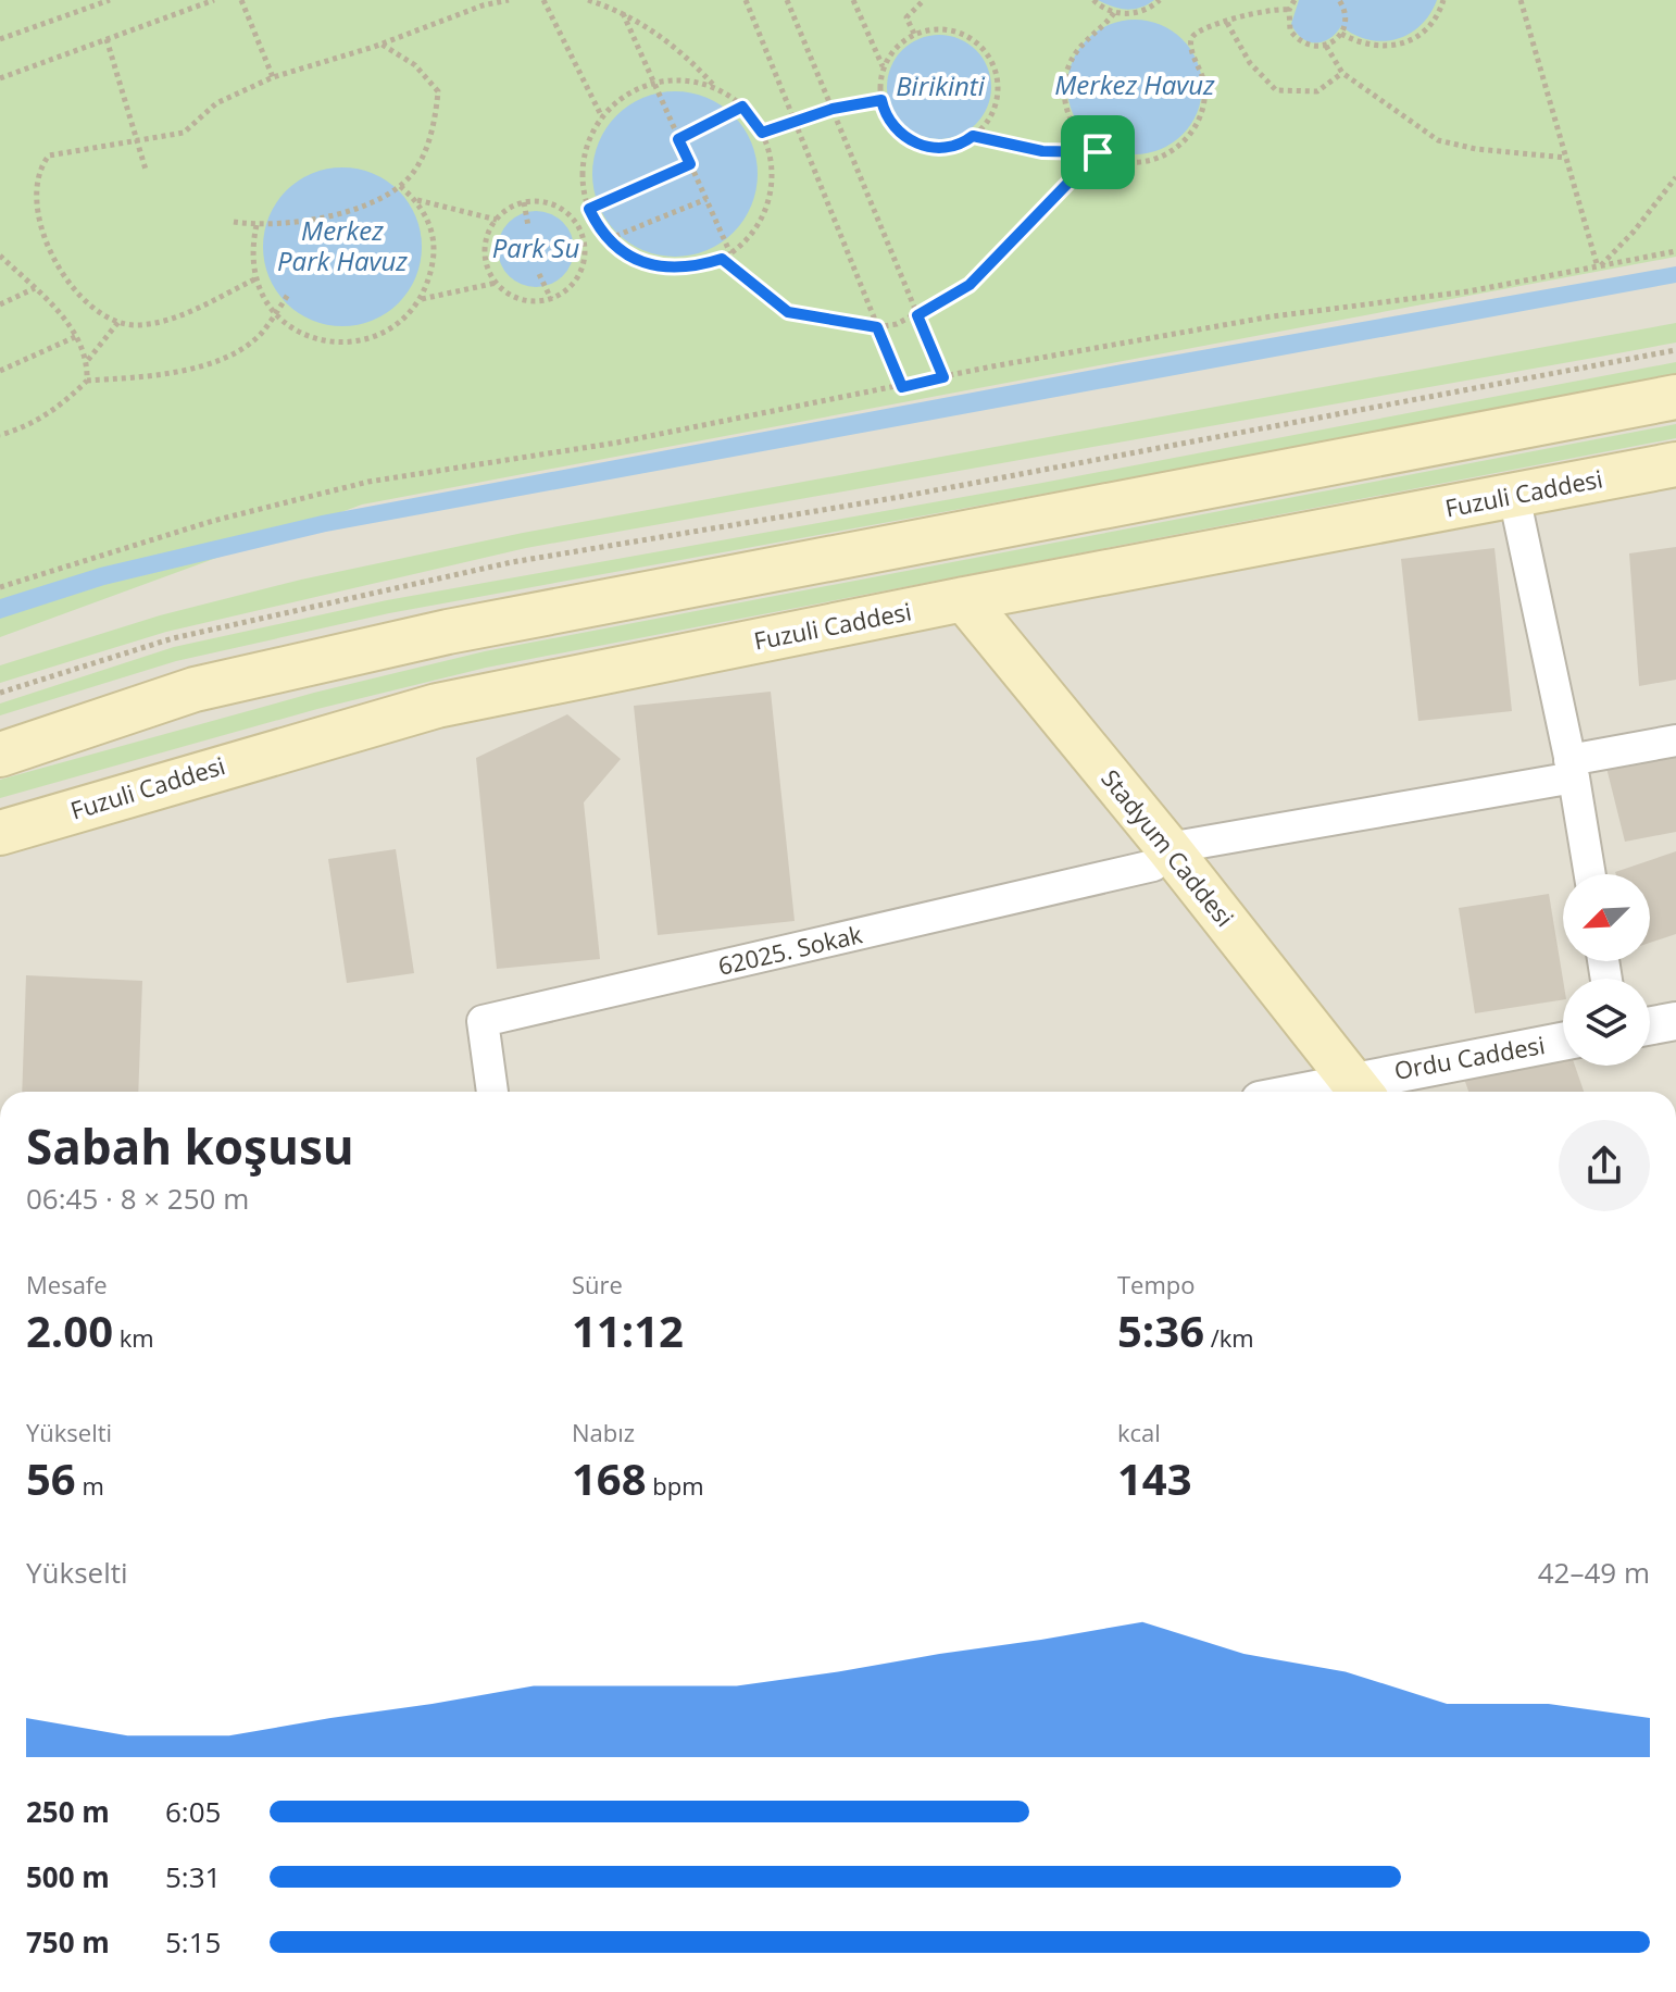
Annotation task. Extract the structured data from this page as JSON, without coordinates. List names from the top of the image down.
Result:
{
  "streets": {
    "main road": ["Fuzuli Caddesi", "Stadyum Caddesi"],
    "street": ["62025. Sokak", "Ordu Caddesi"]
  },
  "crossings": [
    ["Fuzuli Caddesi", "Stadyum Caddesi"],
    ["Stadyum Caddesi", "62025. Sokak"],
    ["Stadyum Caddesi", "Ordu Caddesi"]
  ],
  "water": [
    "Merkez Havuz",
    "Birikinti",
    "Merkez Park Havuz",
    "Park Su"
  ],
  "north": "bottom left",
  "page": {
    "heading": ["Sabah koşusu", "06:45 · 8 × 250 m"],
    "stats": [
      ["Mesafe", "2.00 km"],
      ["Süre", "11:12"],
      ["Tempo", "5:36 /km"],
      ["Yükselti", "56 m"],
      ["Nabız", "168 bpm"],
      ["kcal", "143"]
    ],
    "chart": ["Yükselti", "42–49 m"],
    "list": [
      {
        "name": "250 m",
        "note": "6:05"
      },
      {
        "name": "500 m",
        "note": "5:31"
      },
      {
        "name": "750 m",
        "note": "5:15"
      }
    ]
  }
}
